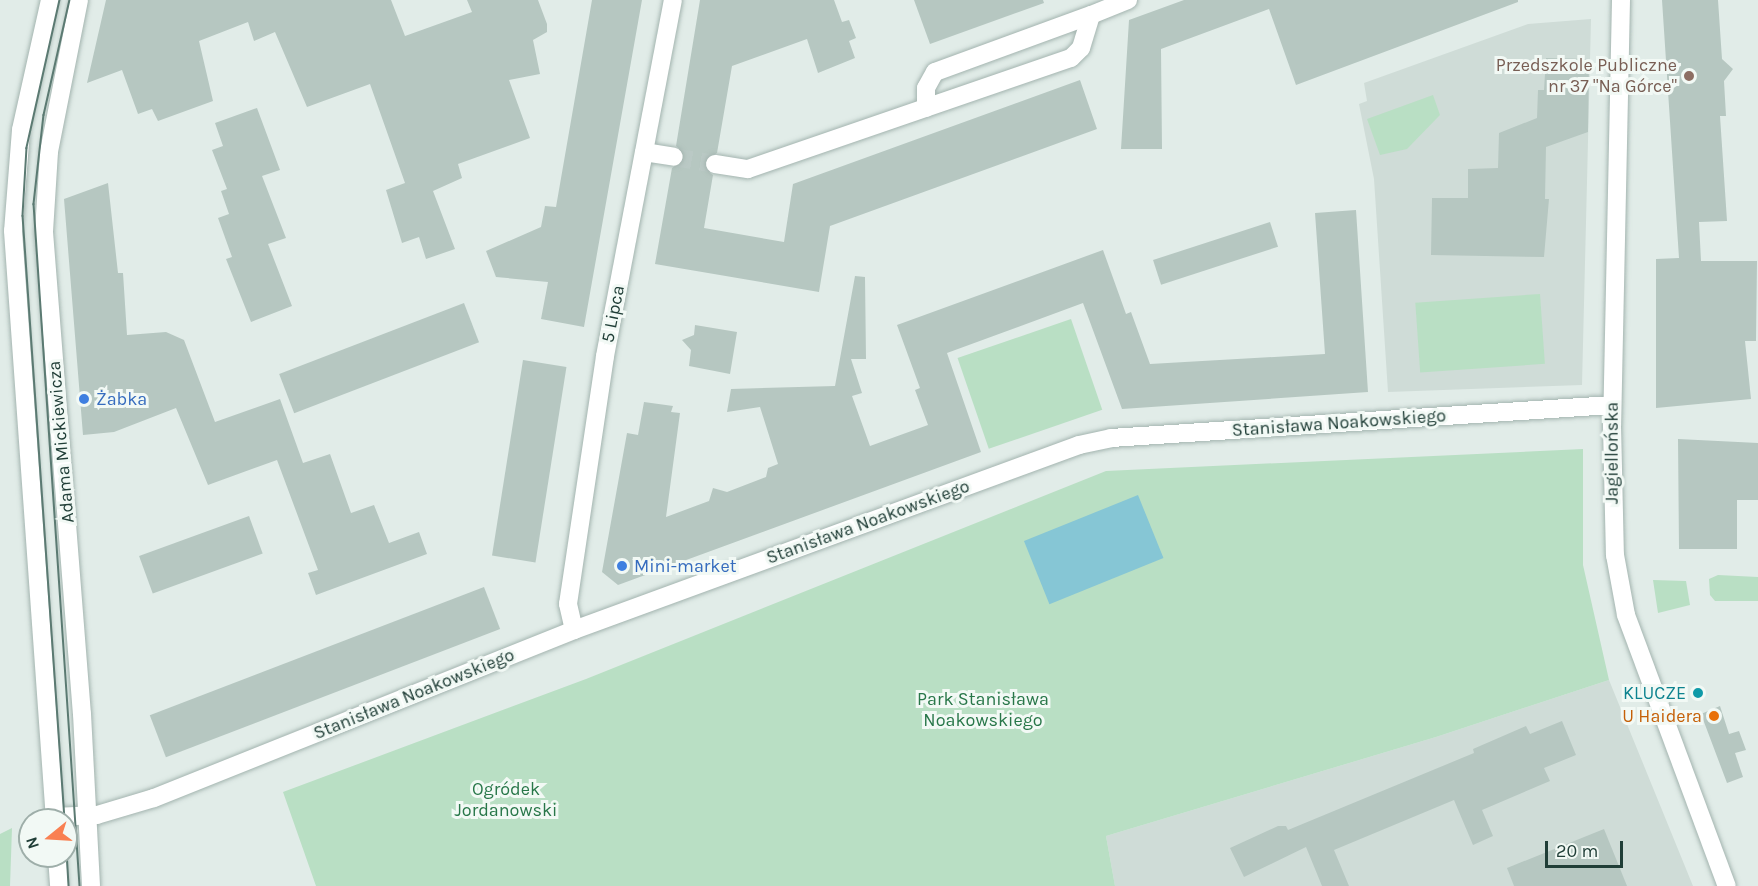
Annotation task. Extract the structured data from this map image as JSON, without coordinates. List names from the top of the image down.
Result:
{
  "streets": {
    "street": [
      "5 Lipca",
      "Stanisława Noakowskiego",
      "Adama Mickiewicza",
      "Jagiellońska"
    ]
  },
  "crossings": [
    ["5 Lipca", "Stanisława Noakowskiego"],
    ["Stanisława Noakowskiego", "Adama Mickiewicza"],
    ["Stanisława Noakowskiego", "Jagiellońska"]
  ],
  "parks": ["Park Stanisława Noakowskiego", "Ogródek Jordanowski"],
  "places": [
    "Przedszkole Publiczne nr 37 \"Na Górce\"",
    "Żabka",
    "Mini-market",
    "KLUCZE",
    "U Haidera"
  ],
  "scale_bar": "20 m",
  "north": "left"
}
